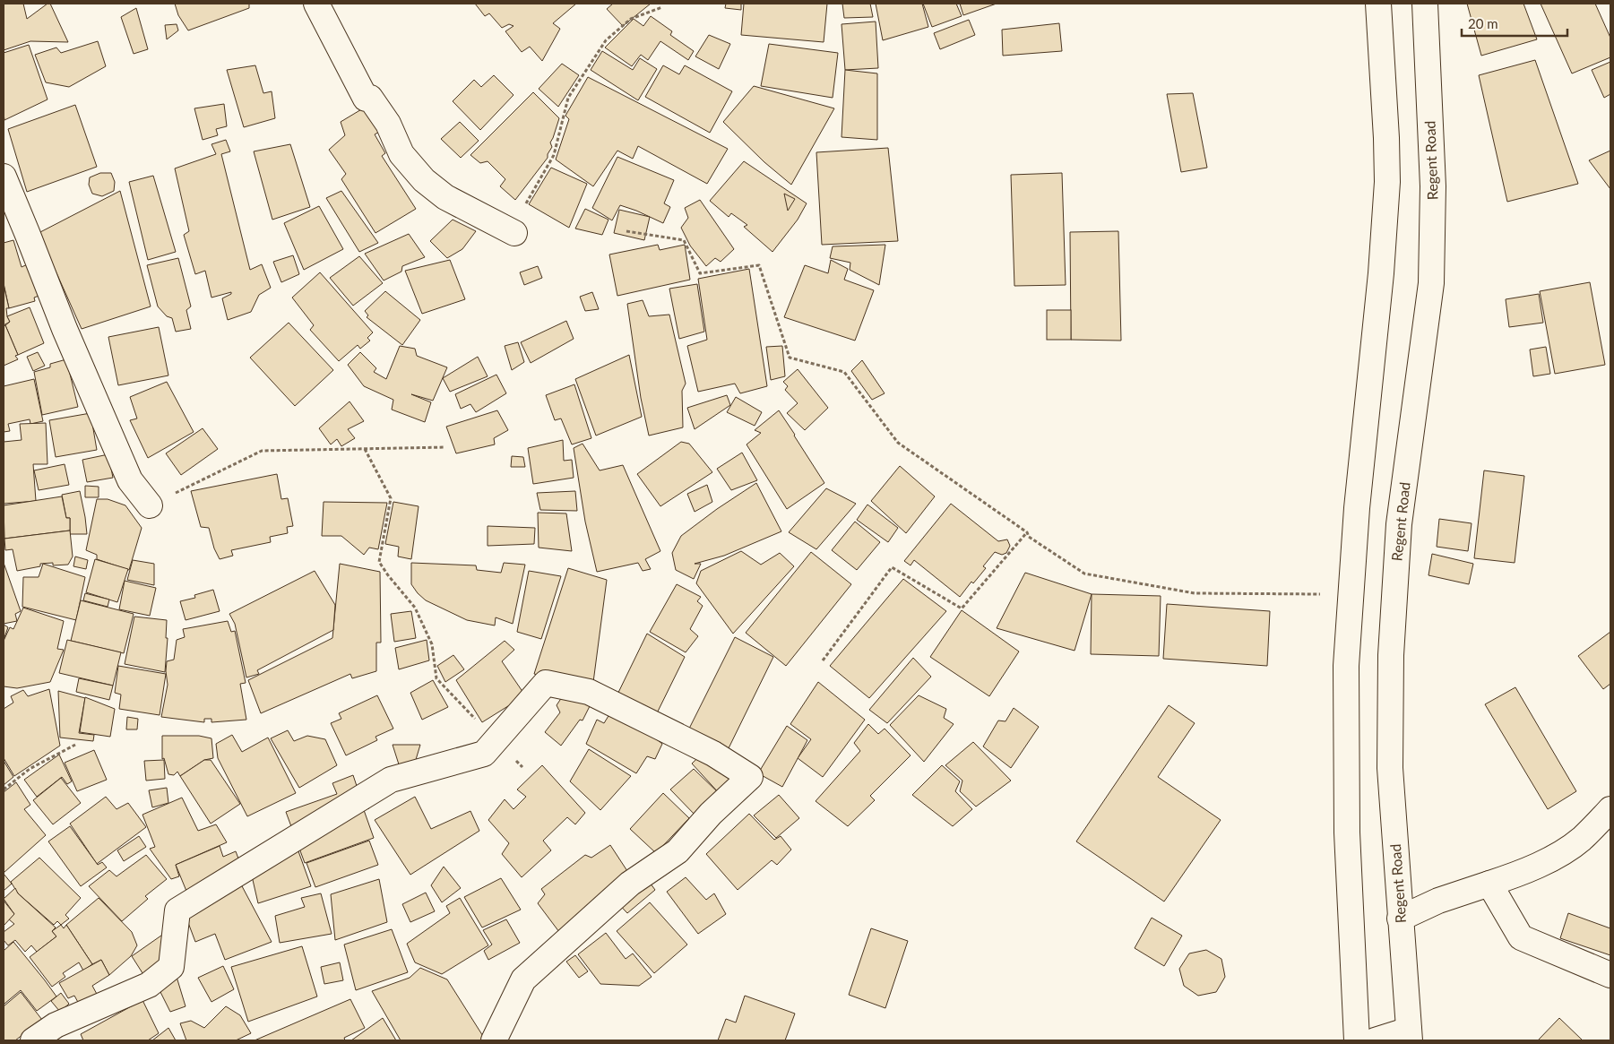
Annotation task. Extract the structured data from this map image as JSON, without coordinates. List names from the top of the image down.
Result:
{
  "streets": {
    "street": ["Regent Road"]
  },
  "scale_bar": "20 m"
}
